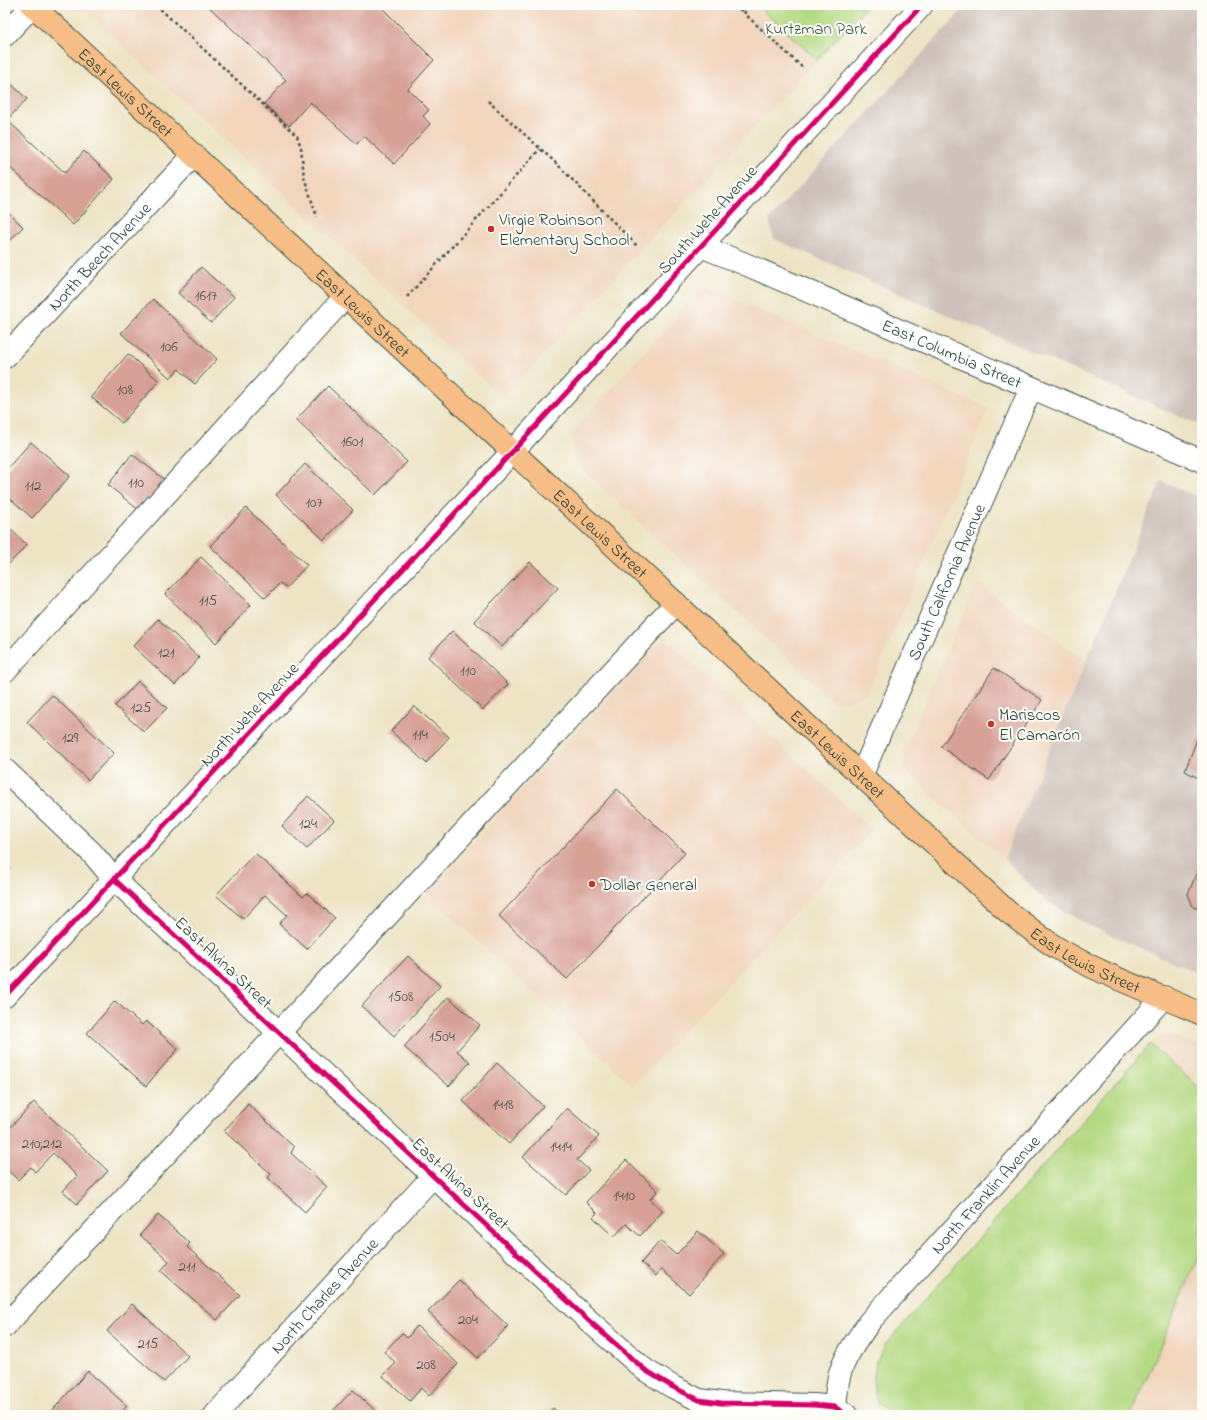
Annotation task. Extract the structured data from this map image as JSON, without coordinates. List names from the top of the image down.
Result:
{
  "streets": {
    "main road": ["East Lewis Street"],
    "street": [
      "South Wehe Avenue",
      "North Beech Avenue",
      "East Columbia Street",
      "South California Avenue",
      "North Wehe Avenue",
      "East Alvina Street",
      "North Franklin Avenue",
      "North Charles Avenue"
    ]
  },
  "crossings": [
    ["East Lewis Street", "South Wehe Avenue"],
    ["East Lewis Street", "North Beech Avenue"],
    ["East Lewis Street", "South California Avenue"],
    ["East Lewis Street", "North Wehe Avenue"],
    ["East Lewis Street", "North Franklin Avenue"],
    ["South Wehe Avenue", "East Columbia Street"],
    ["South Wehe Avenue", "North Wehe Avenue"],
    ["East Columbia Street", "South California Avenue"],
    ["North Wehe Avenue", "East Alvina Street"],
    ["East Alvina Street", "North Franklin Avenue"],
    ["East Alvina Street", "North Charles Avenue"]
  ],
  "parks": ["Kurtzman Park"],
  "places": ["Virgie Robinson Elementary School", "Mariscos El Camarón", "Dollar General"],
  "house_numbers": [
    "1617",
    "106",
    "108",
    "1601",
    "110",
    "112",
    "107",
    "115",
    "121",
    "110",
    "125",
    "114",
    "129",
    "124",
    "1508",
    "1504",
    "1418",
    "210;212",
    "1414",
    "1410",
    "211",
    "204",
    "215",
    "208"
  ]
}
